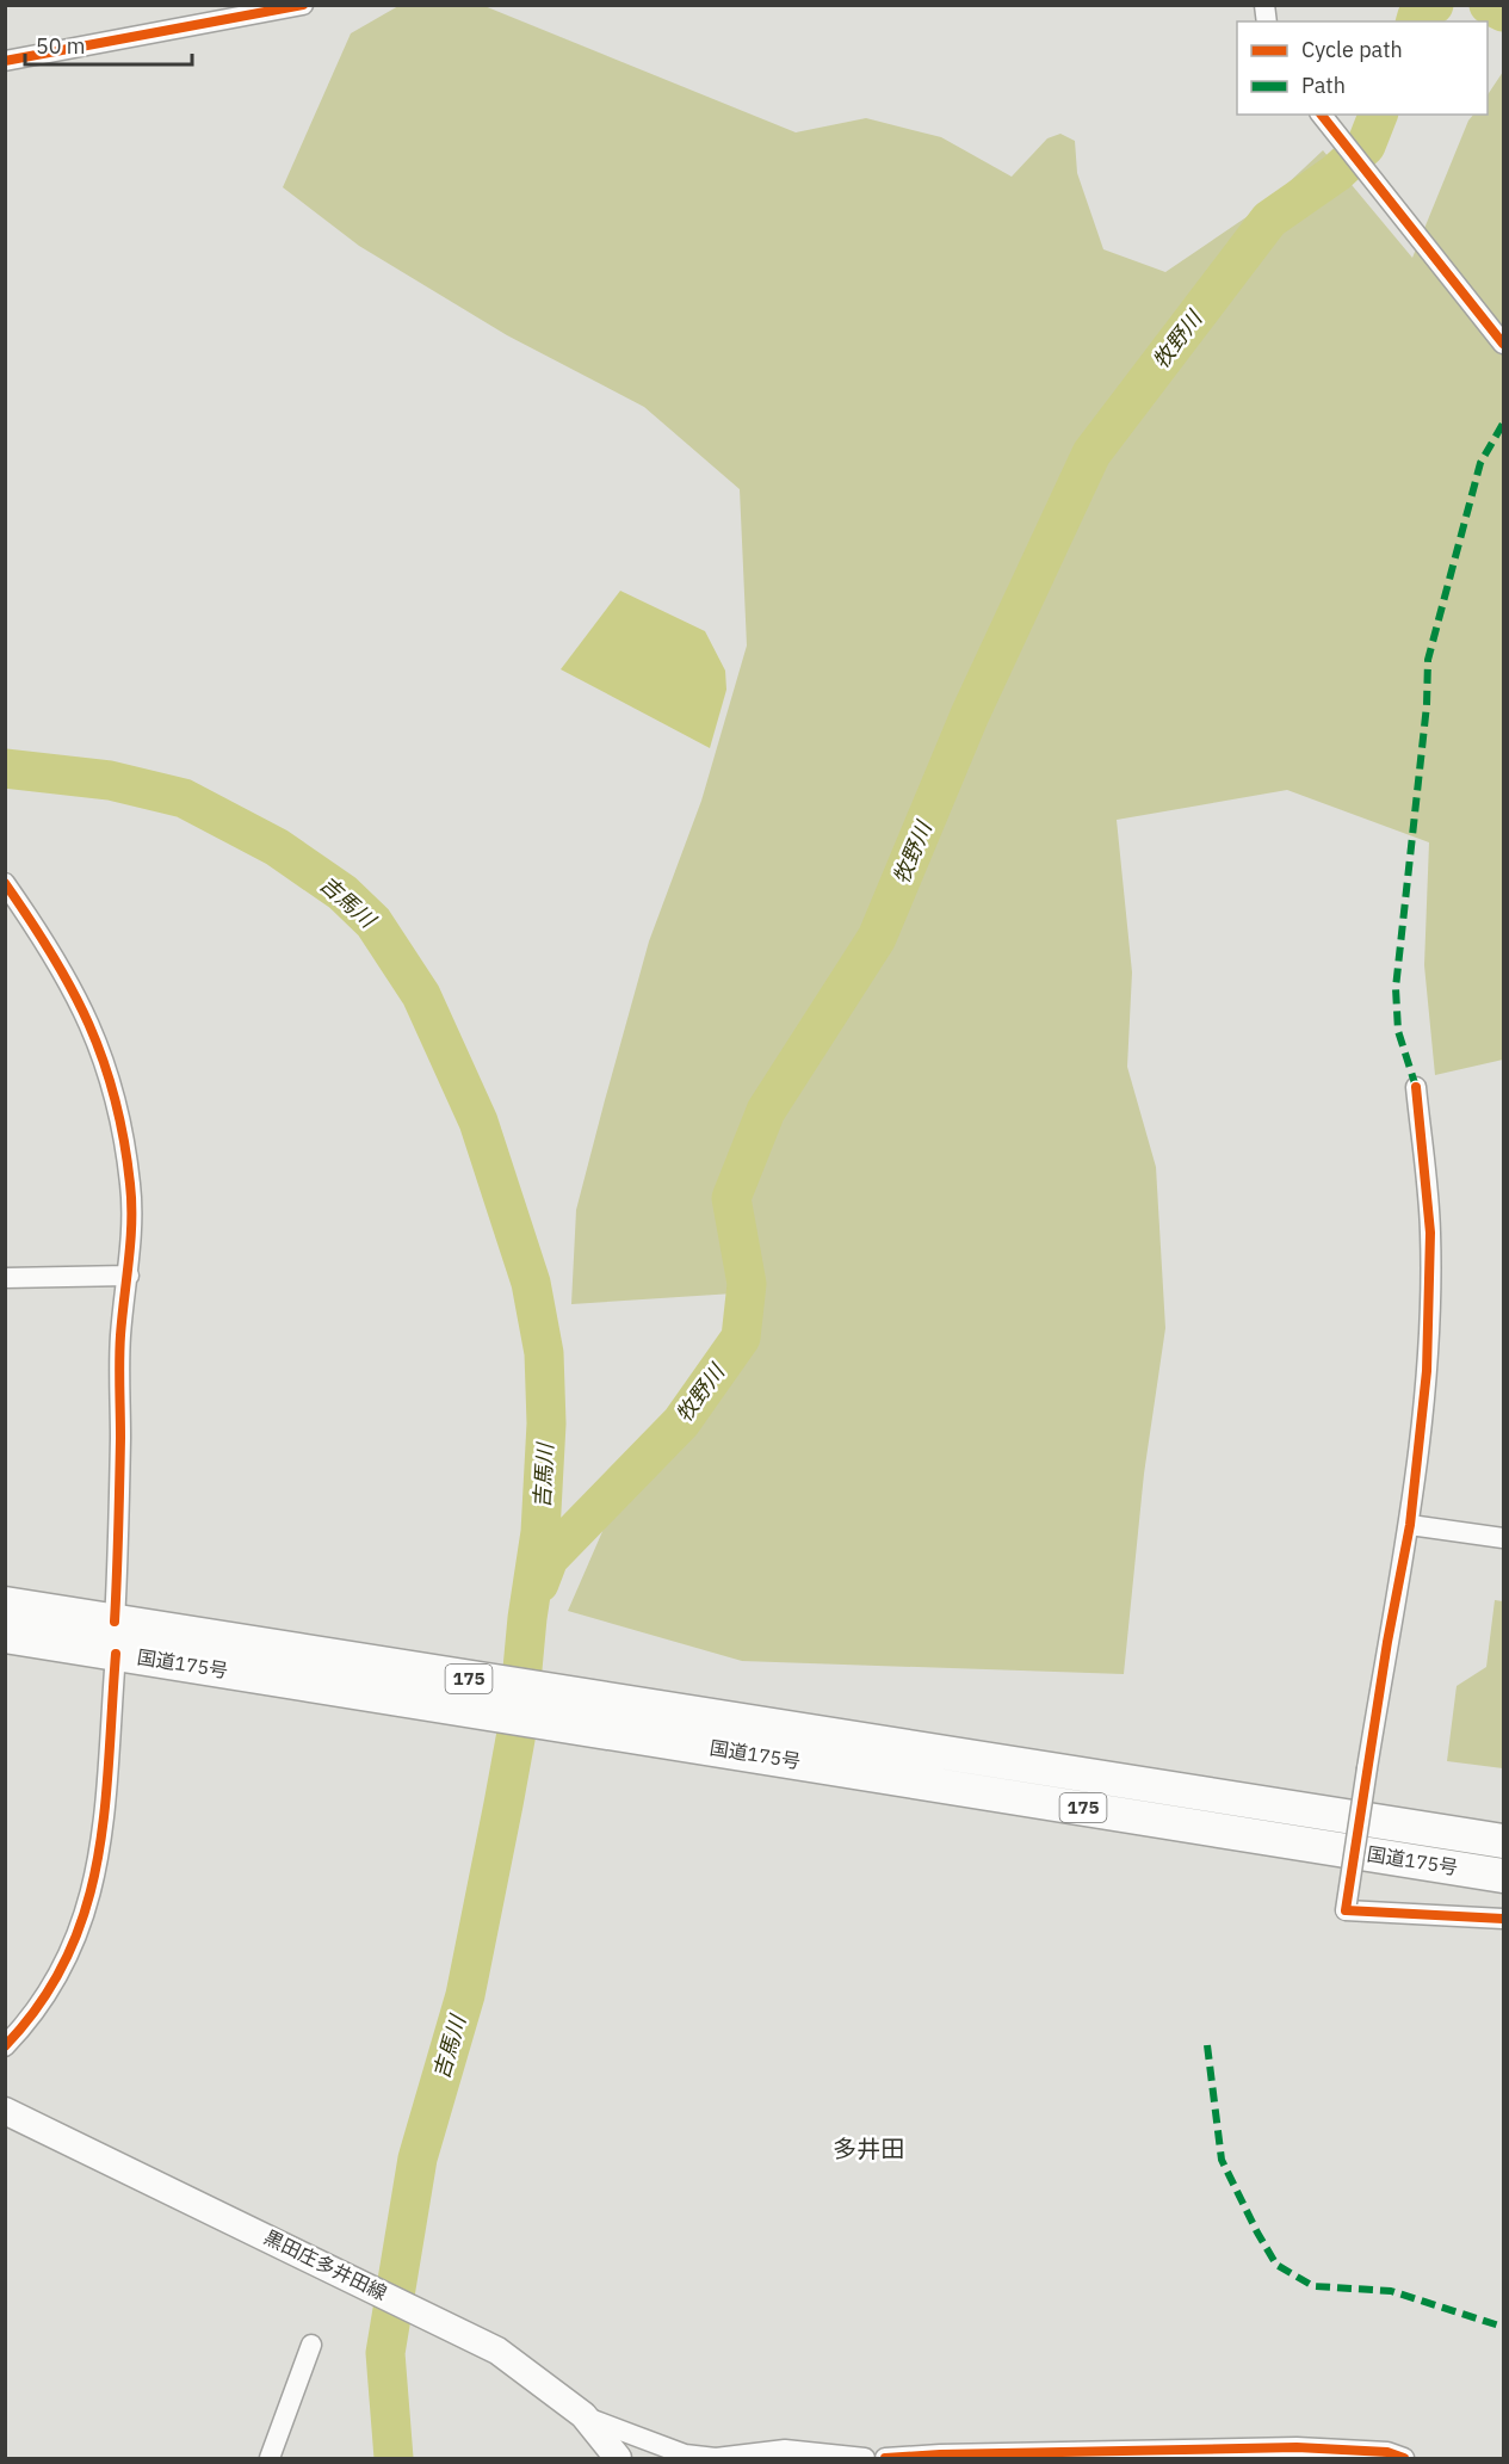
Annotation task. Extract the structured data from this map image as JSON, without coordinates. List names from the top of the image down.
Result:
{
  "streets": {
    "highway": ["国道175号", "175"],
    "main road": ["黒田庄多井田線"]
  },
  "districts": ["多井田"],
  "water": ["牧野川", "吉馬川"],
  "legend": ["Cycle path", "Path"],
  "scale_bar": "50 m"
}
